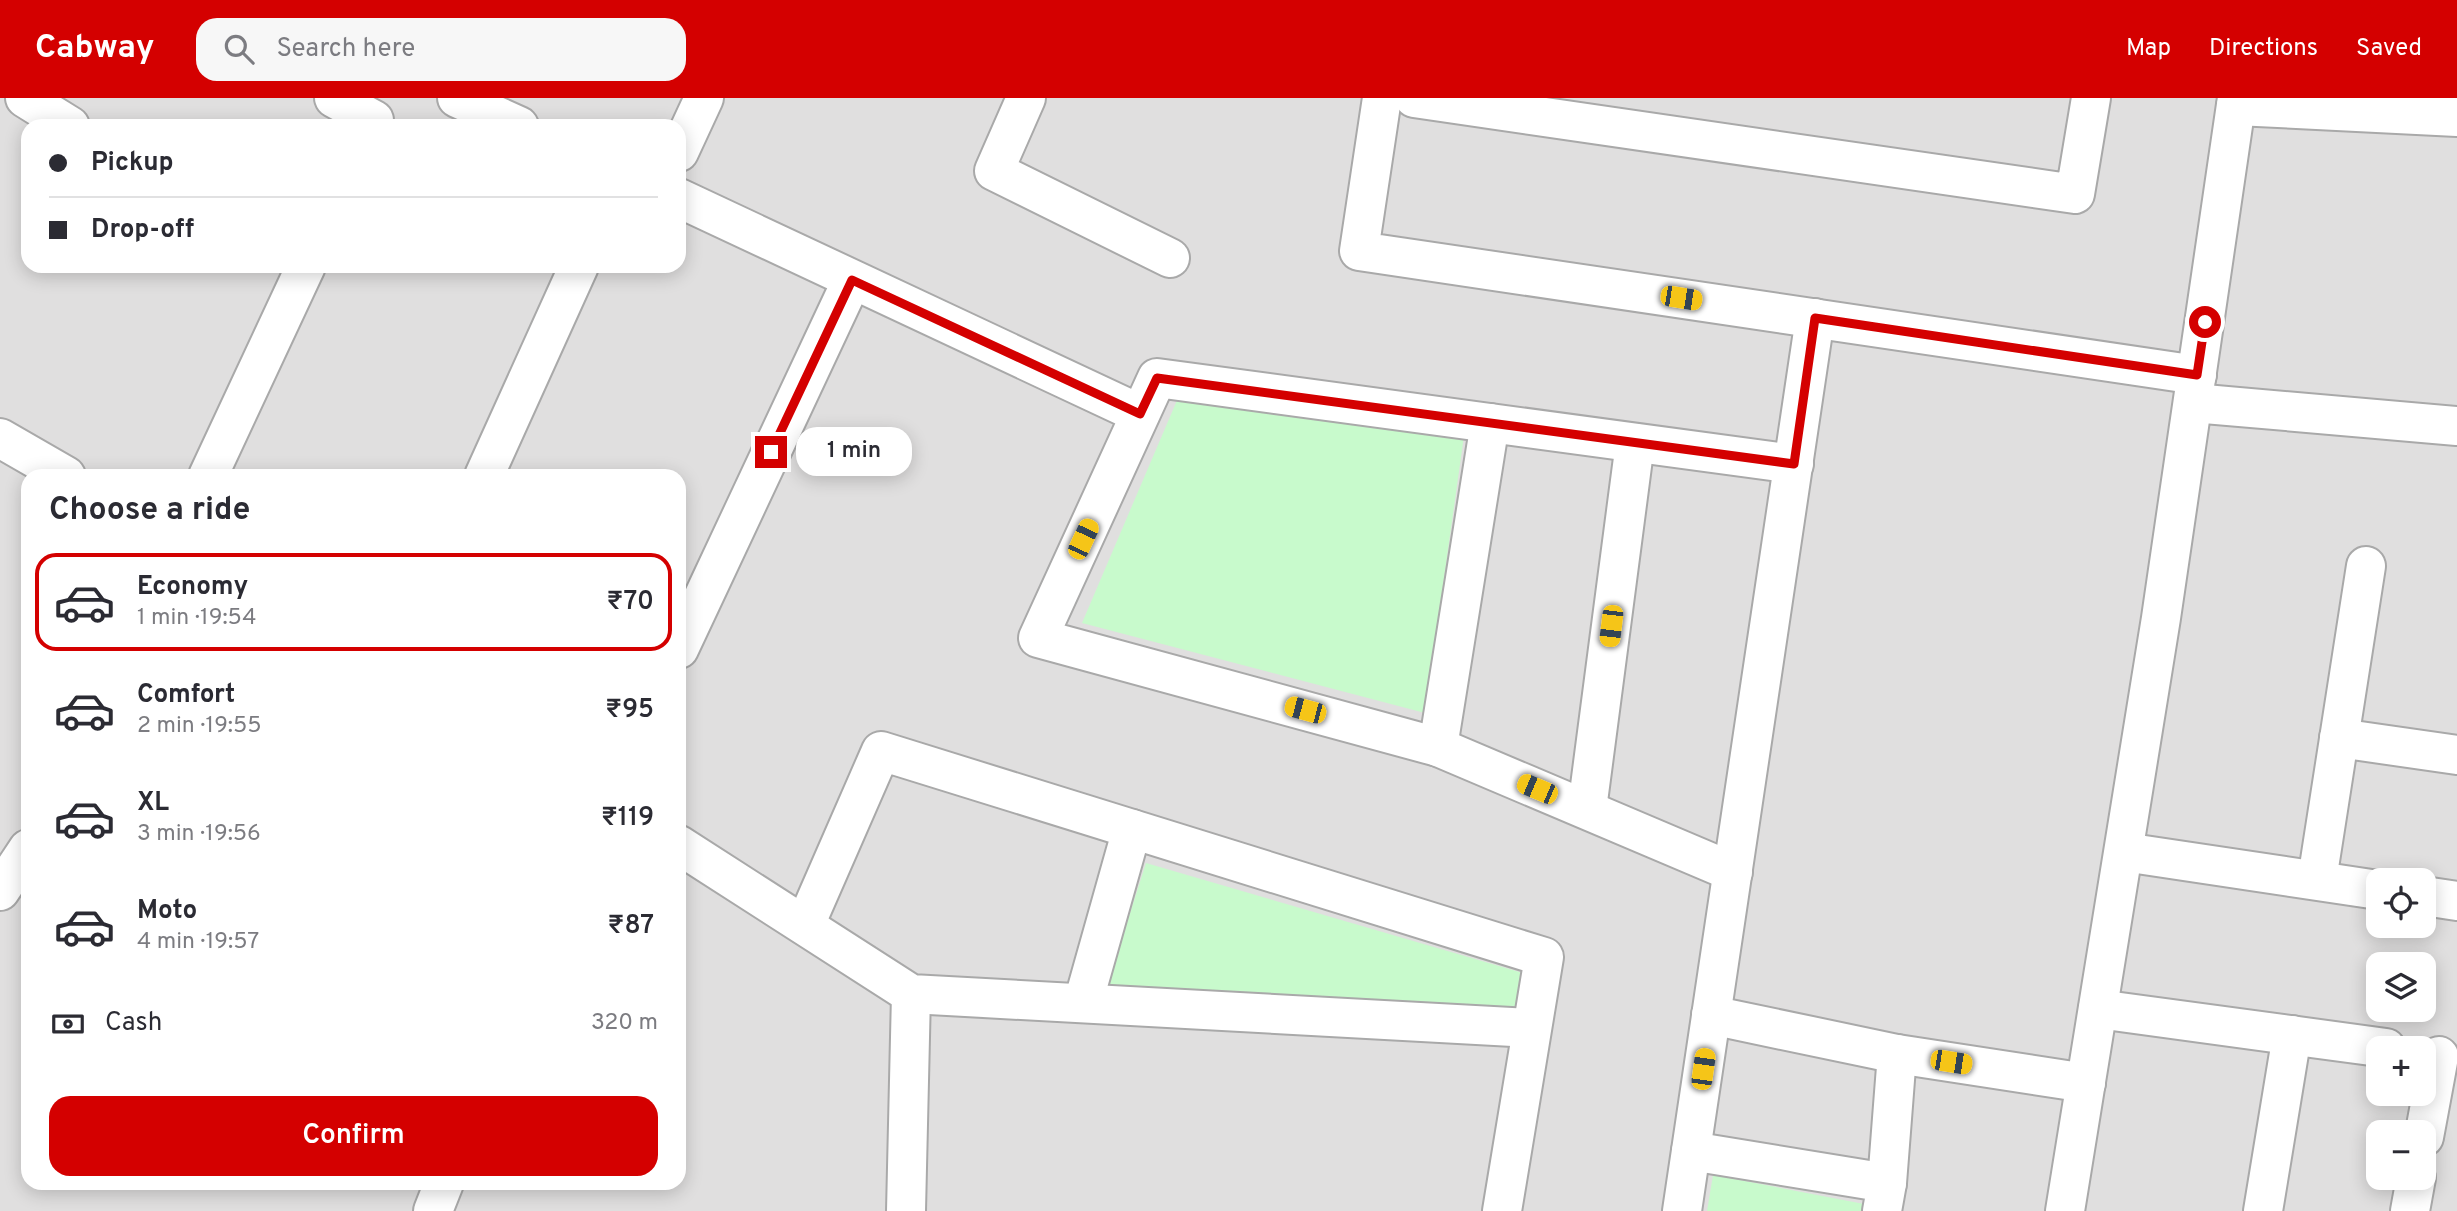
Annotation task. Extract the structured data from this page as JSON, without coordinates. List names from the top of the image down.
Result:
{
  "page": {
    "header": "Cabway",
    "search": "Search here",
    "nav": ["Map", "Directions", "Saved"],
    "banner": ["Pickup", "Drop-off"],
    "bubble": "1 min",
    "heading": "Choose a ride",
    "list": [
      {
        "name": "Economy",
        "note": "1 min · 19:54",
        "value": "₹70"
      },
      {
        "name": "Comfort",
        "note": "2 min · 19:55",
        "value": "₹95"
      },
      {
        "name": "XL",
        "note": "3 min · 19:56",
        "value": "₹119"
      },
      {
        "name": "Moto",
        "note": "4 min · 19:57",
        "value": "₹87"
      }
    ],
    "map_buttons": ["+", "−"],
    "pay": ["Cash", "320 m"],
    "buttons": "Confirm"
  }
}
